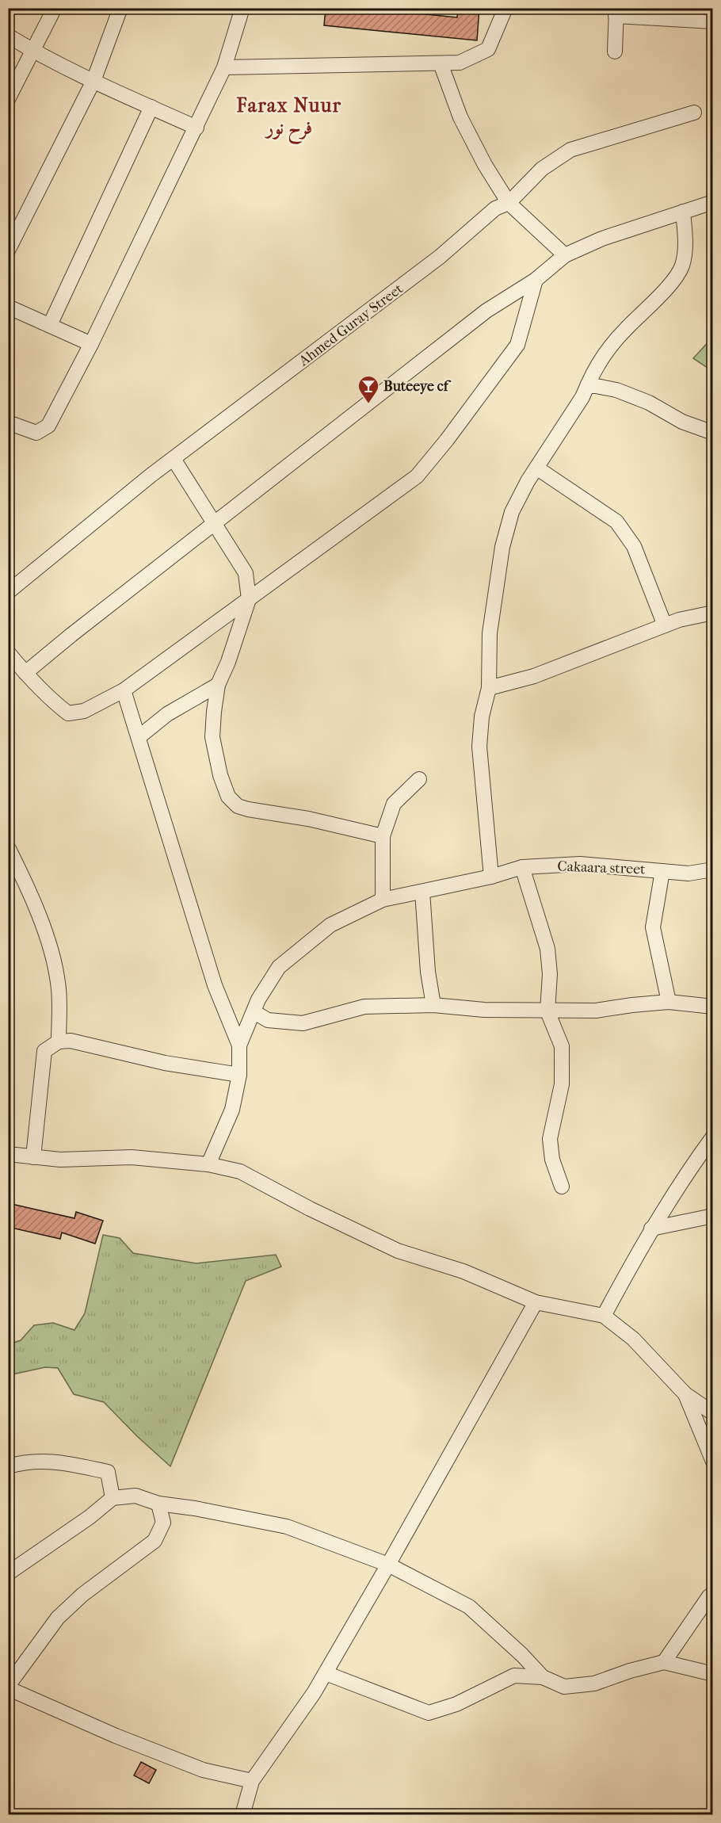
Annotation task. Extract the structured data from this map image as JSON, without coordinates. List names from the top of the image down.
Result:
{
  "streets": {
    "street": ["Ahmed Guray Street", "Cakaara street"]
  },
  "districts": ["Farax Nuur فرح نور"],
  "places": {
    "bar": ["Buteeye cf"]
  }
}
